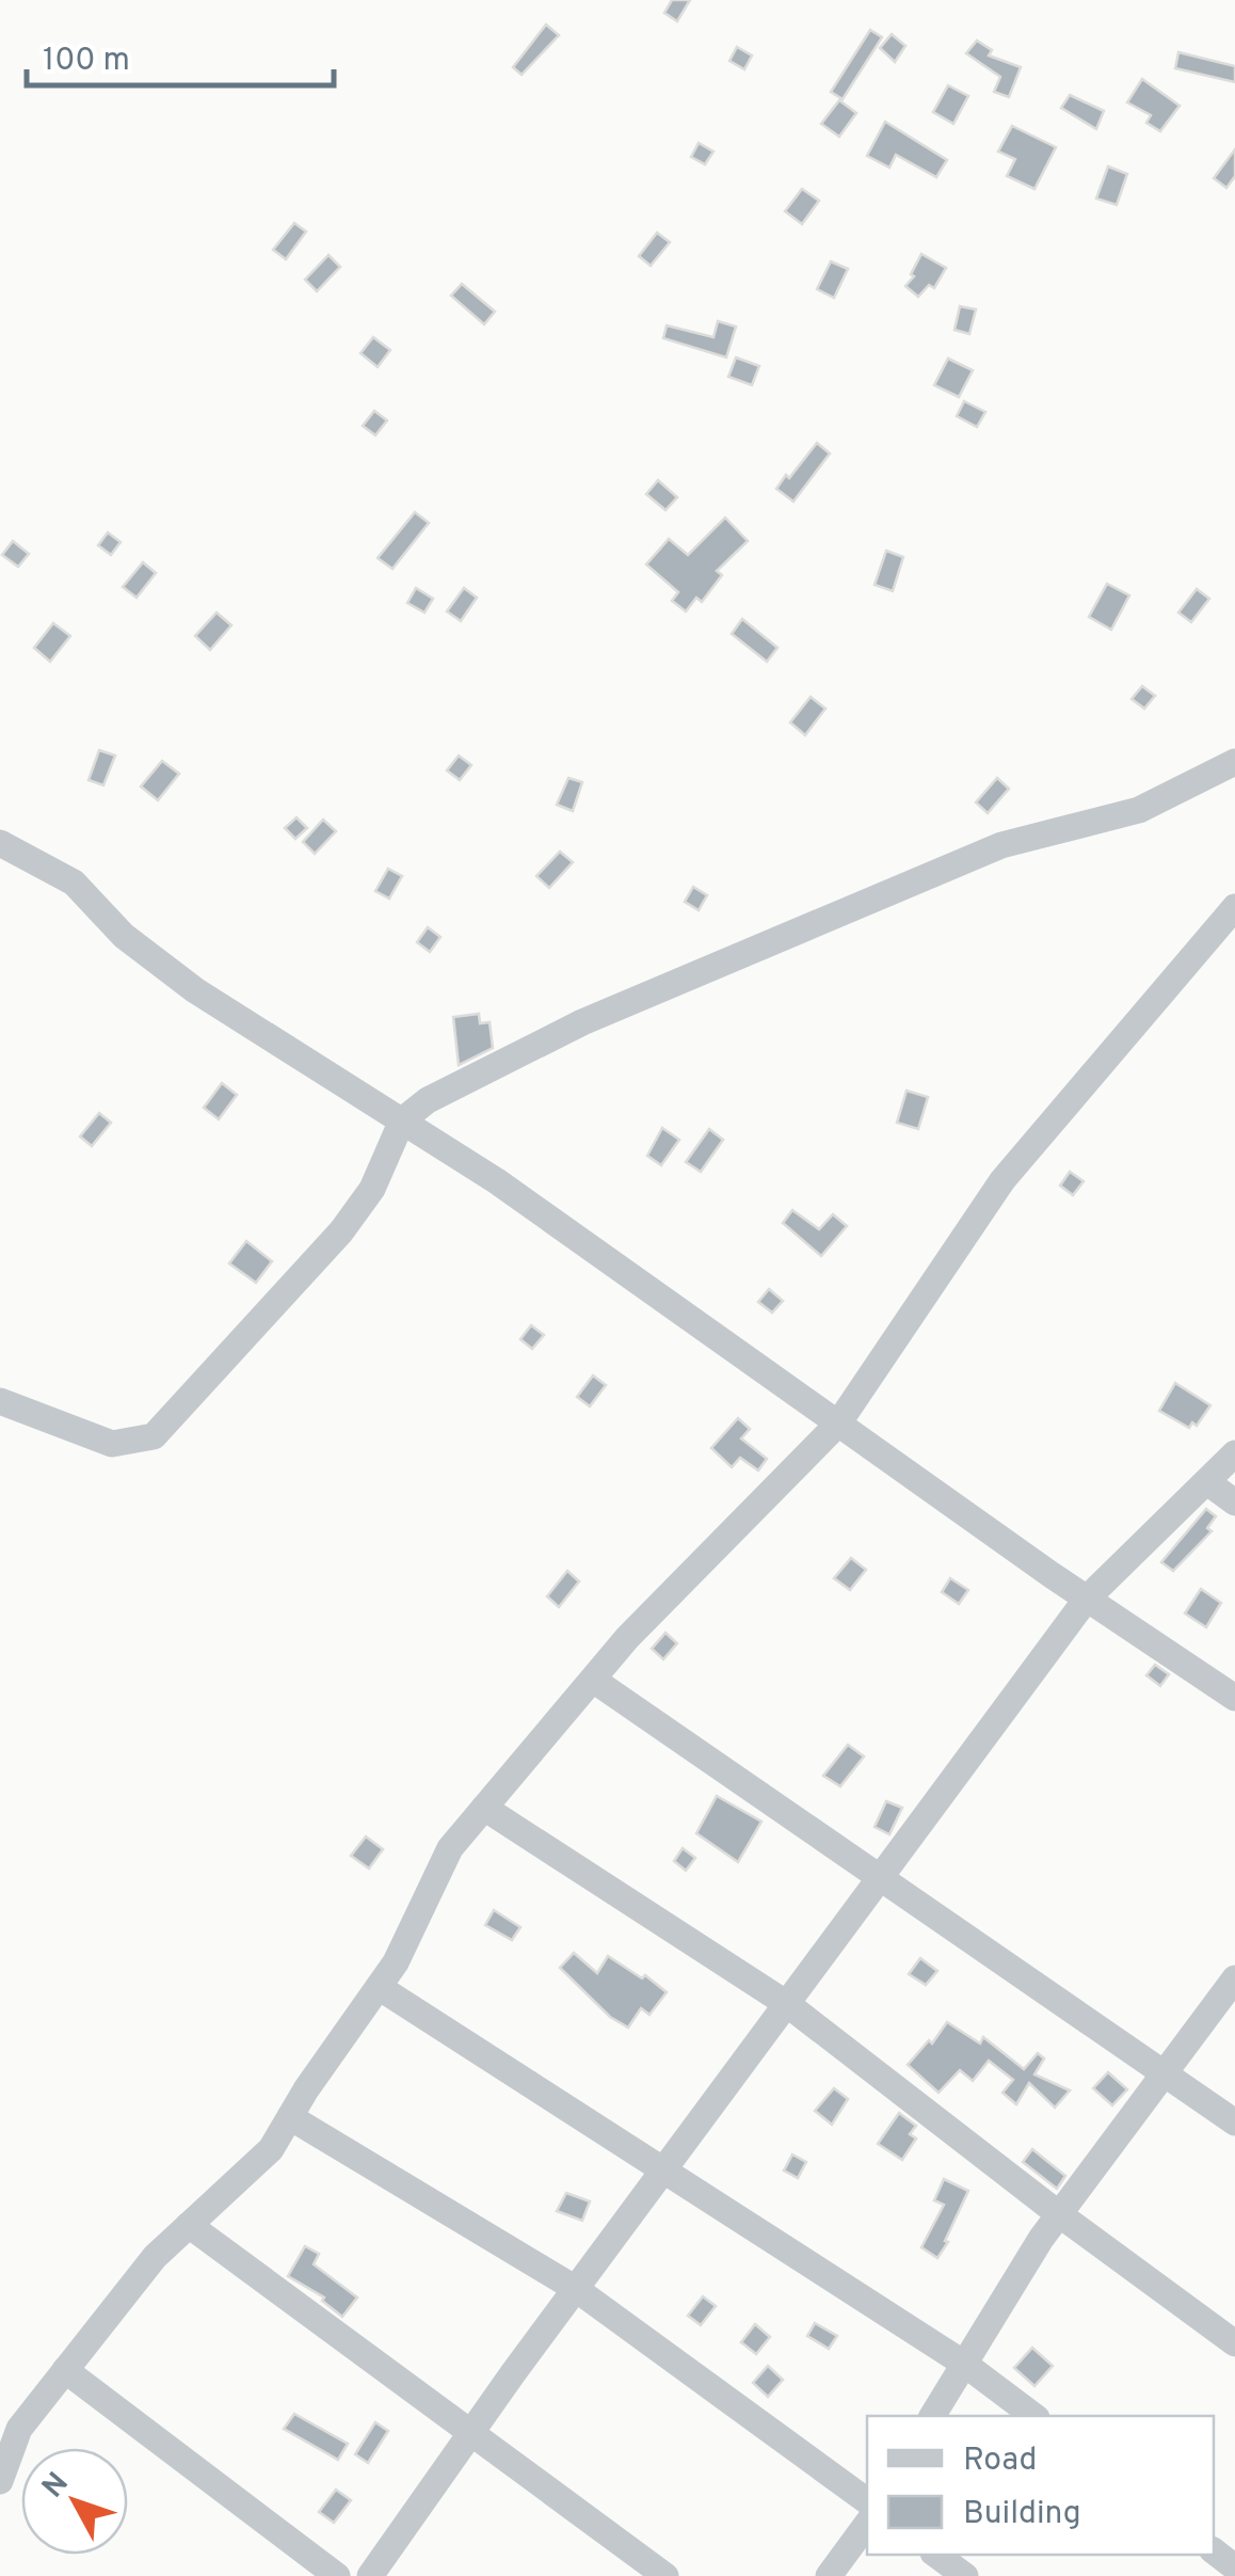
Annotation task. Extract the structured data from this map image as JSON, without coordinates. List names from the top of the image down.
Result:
{
  "legend": ["Road", "Building"],
  "scale_bar": "100 m",
  "north": "top left"
}
